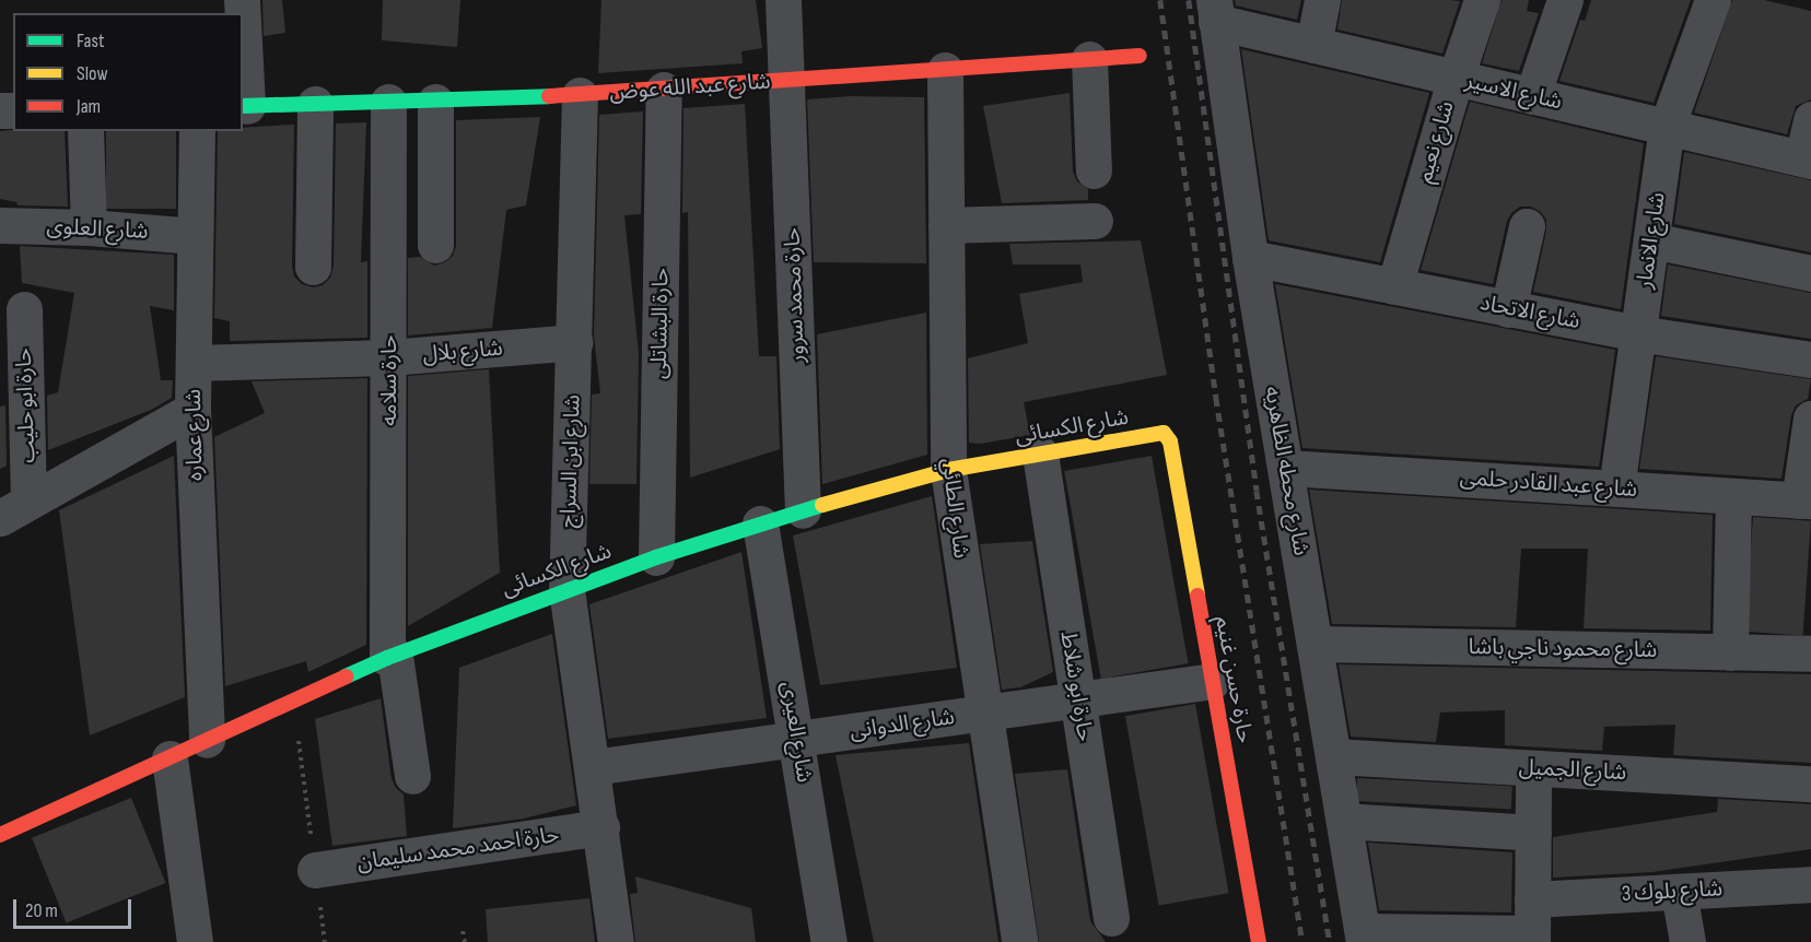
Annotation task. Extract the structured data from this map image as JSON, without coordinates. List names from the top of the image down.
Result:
{
  "streets": {
    "street": [
      "شارع عبد الله عوض",
      "شارع الاسير",
      "شارع نعيم",
      "شارع العلوى",
      "شارع الانمار",
      "حارة محمد سرور",
      "شارع الاتحاد",
      "حارة البشاتلى",
      "شارع بلال",
      "حارة سلامه",
      "حارة ابو حليب",
      "شارع الكسائى",
      "شارع عماره",
      "شارع ابن السراج",
      "شارع محطه الظاهريه",
      "شارع عبد القادر حلمى",
      "شارع الطائي",
      "شارع محمود ناجي باشا",
      "حارة حسن غنيم",
      "حارة ابو شلاط",
      "شارع الدوانى",
      "شارع العيرى",
      "شارع الجميل",
      "حارة احمد محمد سليمان",
      "شارع بلوك 3"
    ]
  },
  "crossings": [
    ["شارع عبد الله عوض", "حارة محمد سرور"],
    ["شارع عبد الله عوض", "حارة البشاتلى"],
    ["شارع عبد الله عوض", "حارة سلامه"],
    ["شارع عبد الله عوض", "شارع ابن السراج"],
    ["شارع عبد الله عوض", "شارع الطائي"],
    ["شارع الاسير", "شارع نعيم"],
    ["شارع الاسير", "شارع الانمار"],
    ["شارع الاسير", "شارع محطه الظاهريه"],
    ["شارع نعيم", "شارع الاتحاد"],
    ["شارع العلوى", "شارع عماره"],
    ["شارع الانمار", "شارع الاتحاد"],
    ["شارع الانمار", "شارع عبد القادر حلمى"],
    ["حارة محمد سرور", "شارع الكسائى"],
    ["شارع الاتحاد", "شارع محطه الظاهريه"],
    ["حارة البشاتلى", "شارع الكسائى"],
    ["شارع بلال", "حارة سلامه"],
    ["شارع بلال", "شارع عماره"],
    ["شارع بلال", "شارع ابن السراج"],
    ["حارة سلامه", "شارع الكسائى"],
    ["شارع الكسائى", "شارع عماره"],
    ["شارع الكسائى", "شارع ابن السراج"],
    ["شارع الكسائى", "شارع الطائي"],
    ["شارع الكسائى", "حارة حسن غنيم"],
    ["شارع الكسائى", "حارة ابو شلاط"],
    ["شارع الكسائى", "شارع العيرى"],
    ["شارع ابن السراج", "شارع الدوانى"],
    ["شارع ابن السراج", "حارة احمد محمد سليمان"],
    ["شارع محطه الظاهريه", "شارع عبد القادر حلمى"],
    ["شارع محطه الظاهريه", "شارع محمود ناجي باشا"],
    ["شارع محطه الظاهريه", "شارع الجميل"],
    ["شارع محطه الظاهريه", "شارع بلوك 3"],
    ["شارع الطائي", "شارع الدوانى"],
    ["حارة حسن غنيم", "شارع الدوانى"],
    ["حارة ابو شلاط", "شارع الدوانى"],
    ["شارع الدوانى", "شارع العيرى"]
  ],
  "legend": ["Fast", "Slow", "Jam"],
  "scale_bar": "20 m"
}
